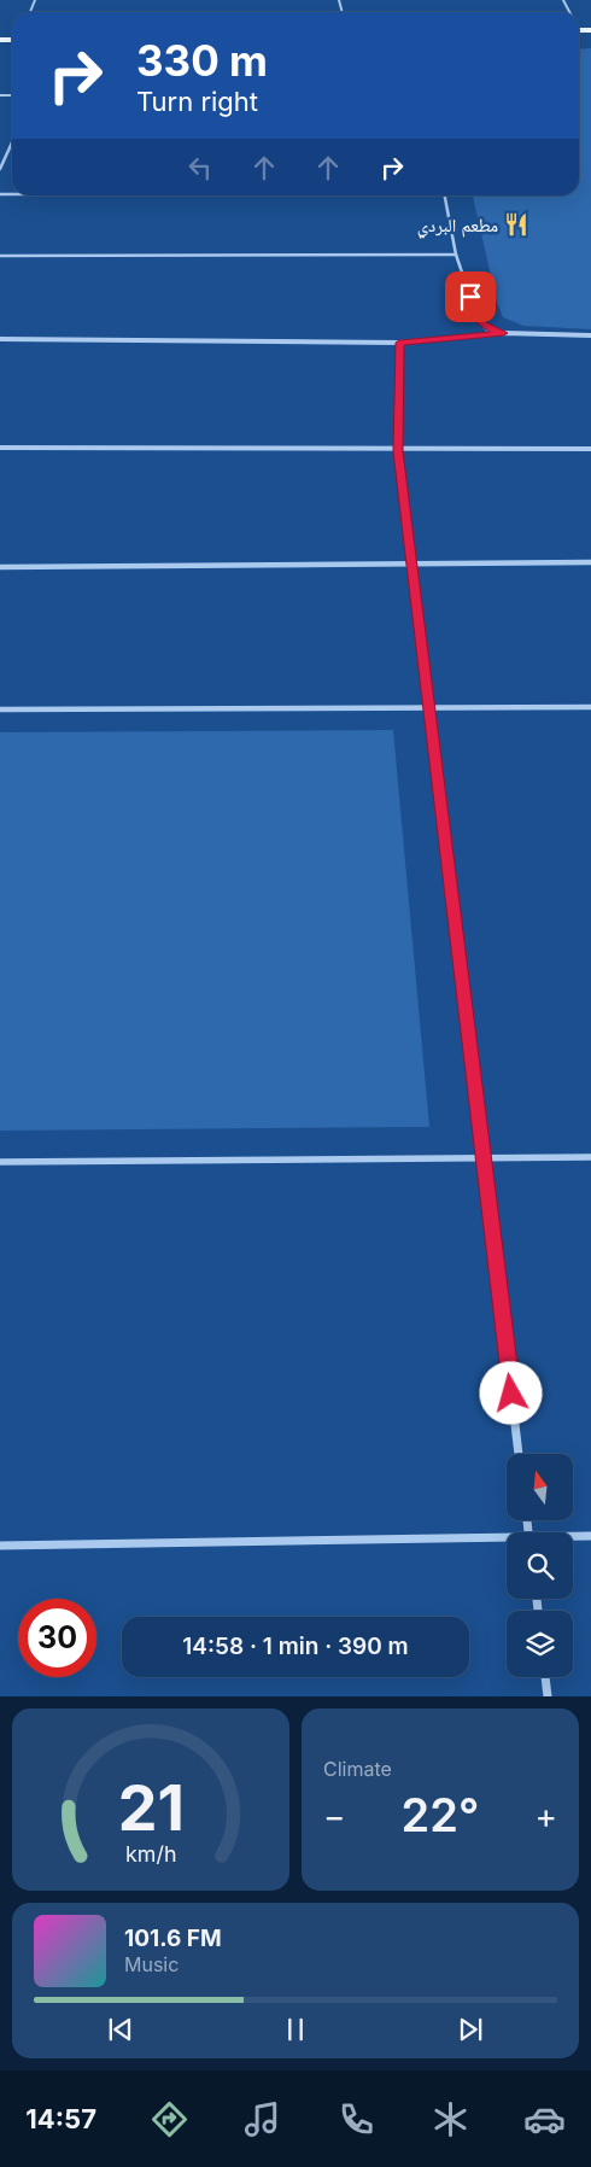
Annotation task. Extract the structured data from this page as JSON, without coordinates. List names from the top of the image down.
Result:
{
  "places": {
    "restaurant": ["مطعم البردي"]
  },
  "north": "top",
  "page": {
    "turn": ["330 m", "Turn right"],
    "limit": "30",
    "trip": "14:58 · 1 min · 390 m",
    "tile": "Climate",
    "heat": ["−", "22°", "+"],
    "song": ["101.6 FM", "Music"],
    "tabs": "14:57",
    "gauge": ["21", "km/h"]
  }
}
